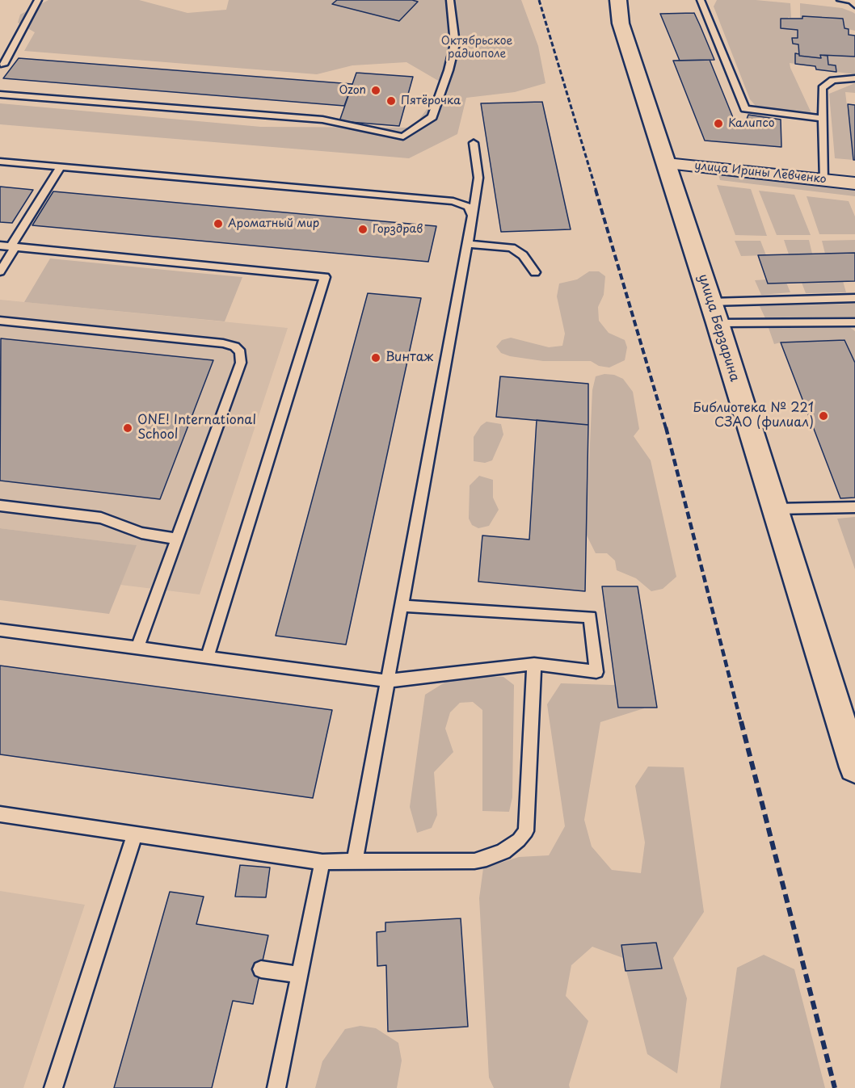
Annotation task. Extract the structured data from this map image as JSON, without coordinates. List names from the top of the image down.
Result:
{
  "streets": {
    "street": ["улица Ирины Левченко", "улица Берзарина"]
  },
  "crossings": [
    ["улица Ирины Левченко", "улица Берзарина"]
  ],
  "parks": ["Октябрьское радиополе"],
  "places": [
    "Ozon",
    "Пятёрочка",
    "Калипсо",
    "Ароматный мир",
    "Горздрав",
    "Винтаж",
    "Библиотека № 221 СЗАО (филиал)",
    "ONE! International School"
  ]
}
